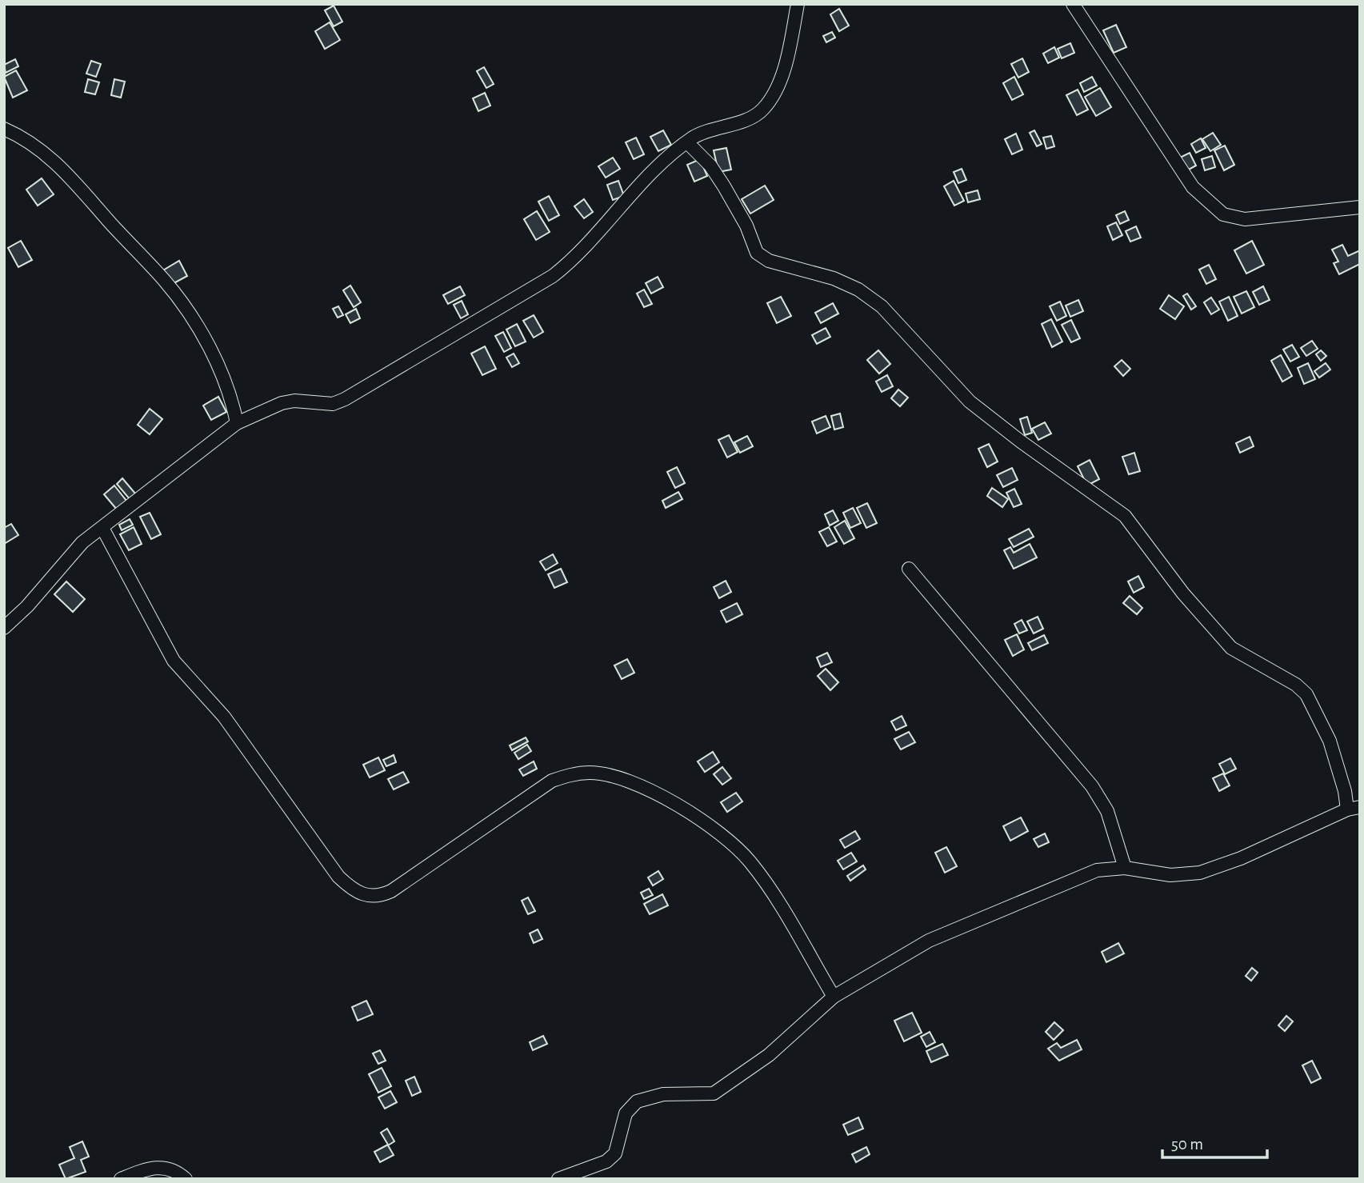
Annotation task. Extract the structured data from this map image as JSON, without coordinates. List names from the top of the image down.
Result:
{
  "scale_bar": "50 m"
}
